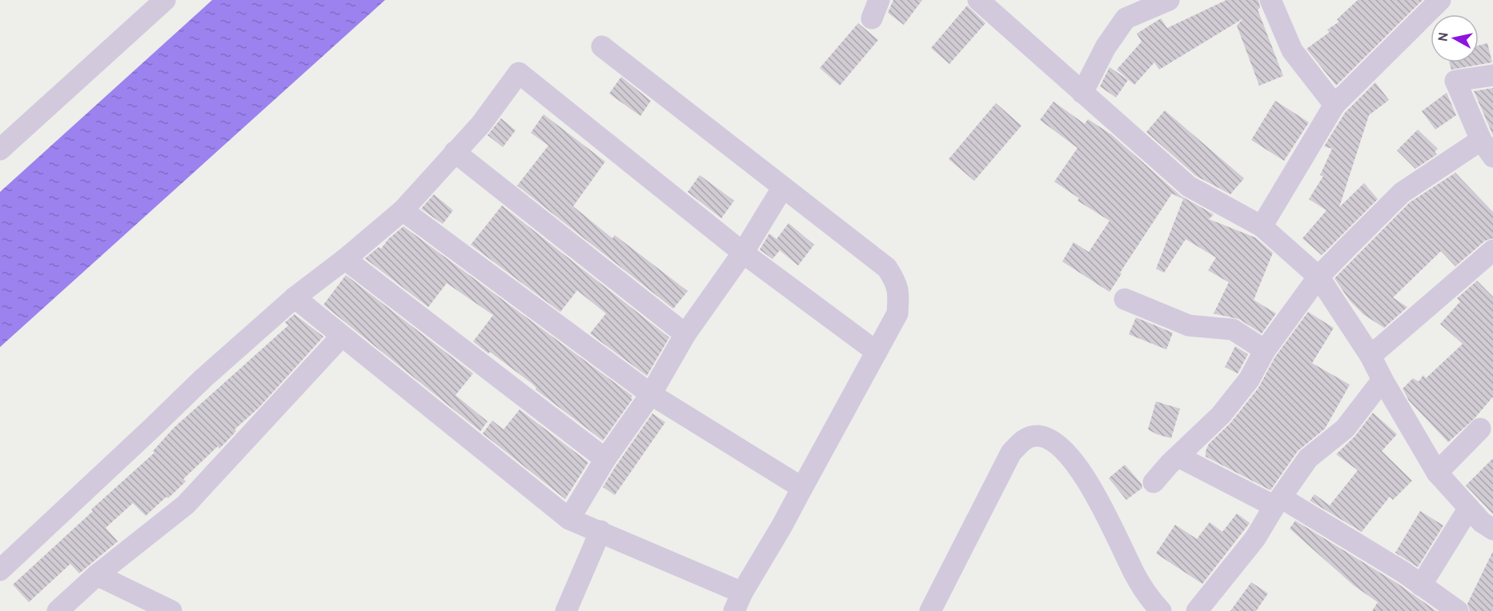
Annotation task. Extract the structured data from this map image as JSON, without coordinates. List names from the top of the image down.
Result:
{
  "north": "left"
}
